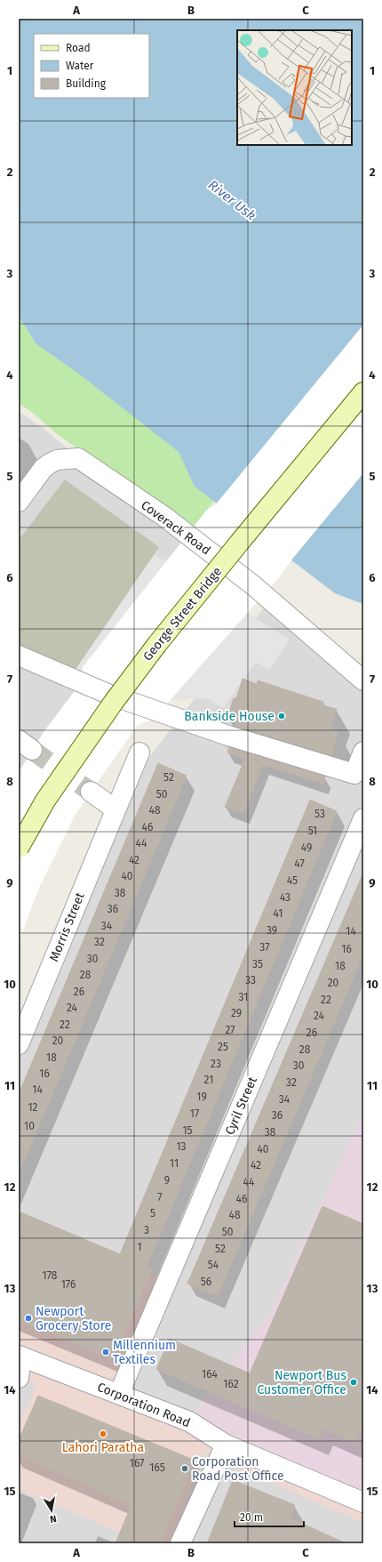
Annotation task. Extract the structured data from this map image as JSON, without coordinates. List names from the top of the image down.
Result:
{
  "streets": {
    "main road": ["George Street Bridge"],
    "street": [
      "Coverack Road",
      "Morris Street",
      "Cyril Street",
      "Corporation Road"
    ]
  },
  "crossings": [
    ["Cyril Street", "Corporation Road"]
  ],
  "water": ["River Usk"],
  "places": [
    "Bankside House",
    "Newport Grocery Store",
    "Millennium Textiles",
    "Newport Bus Customer Office",
    "Lahori Paratha",
    "Corporation Road Post Office"
  ],
  "house_numbers": [
    "52",
    "50",
    "48",
    "53",
    "46",
    "51",
    "44",
    "49",
    "42",
    "47",
    "40",
    "45",
    "38",
    "43",
    "36",
    "41",
    "34",
    "39",
    "14",
    "32",
    "37",
    "16",
    "30",
    "35",
    "18",
    "28",
    "33",
    "20",
    "26",
    "31",
    "22",
    "24",
    "29",
    "24",
    "22",
    "27",
    "26",
    "20",
    "25",
    "28",
    "18",
    "23",
    "30",
    "16",
    "21",
    "32",
    "14",
    "19",
    "34",
    "12",
    "17",
    "36",
    "10",
    "15",
    "38",
    "13",
    "40",
    "11",
    "42",
    "9",
    "44",
    "7",
    "46",
    "5",
    "48",
    "3",
    "50",
    "1",
    "52",
    "54",
    "178",
    "56",
    "176",
    "164",
    "162",
    "167",
    "165"
  ],
  "legend": ["Road", "Water", "Building"],
  "scale_bar": "20 m",
  "north": "bottom",
  "grid": {
    "columns": ["A", "B", "C"],
    "rows": [
      "1",
      "2",
      "3",
      "4",
      "5",
      "6",
      "7",
      "8",
      "9",
      "10",
      "11",
      "12",
      "13",
      "14",
      "15"
    ]
  }
}
